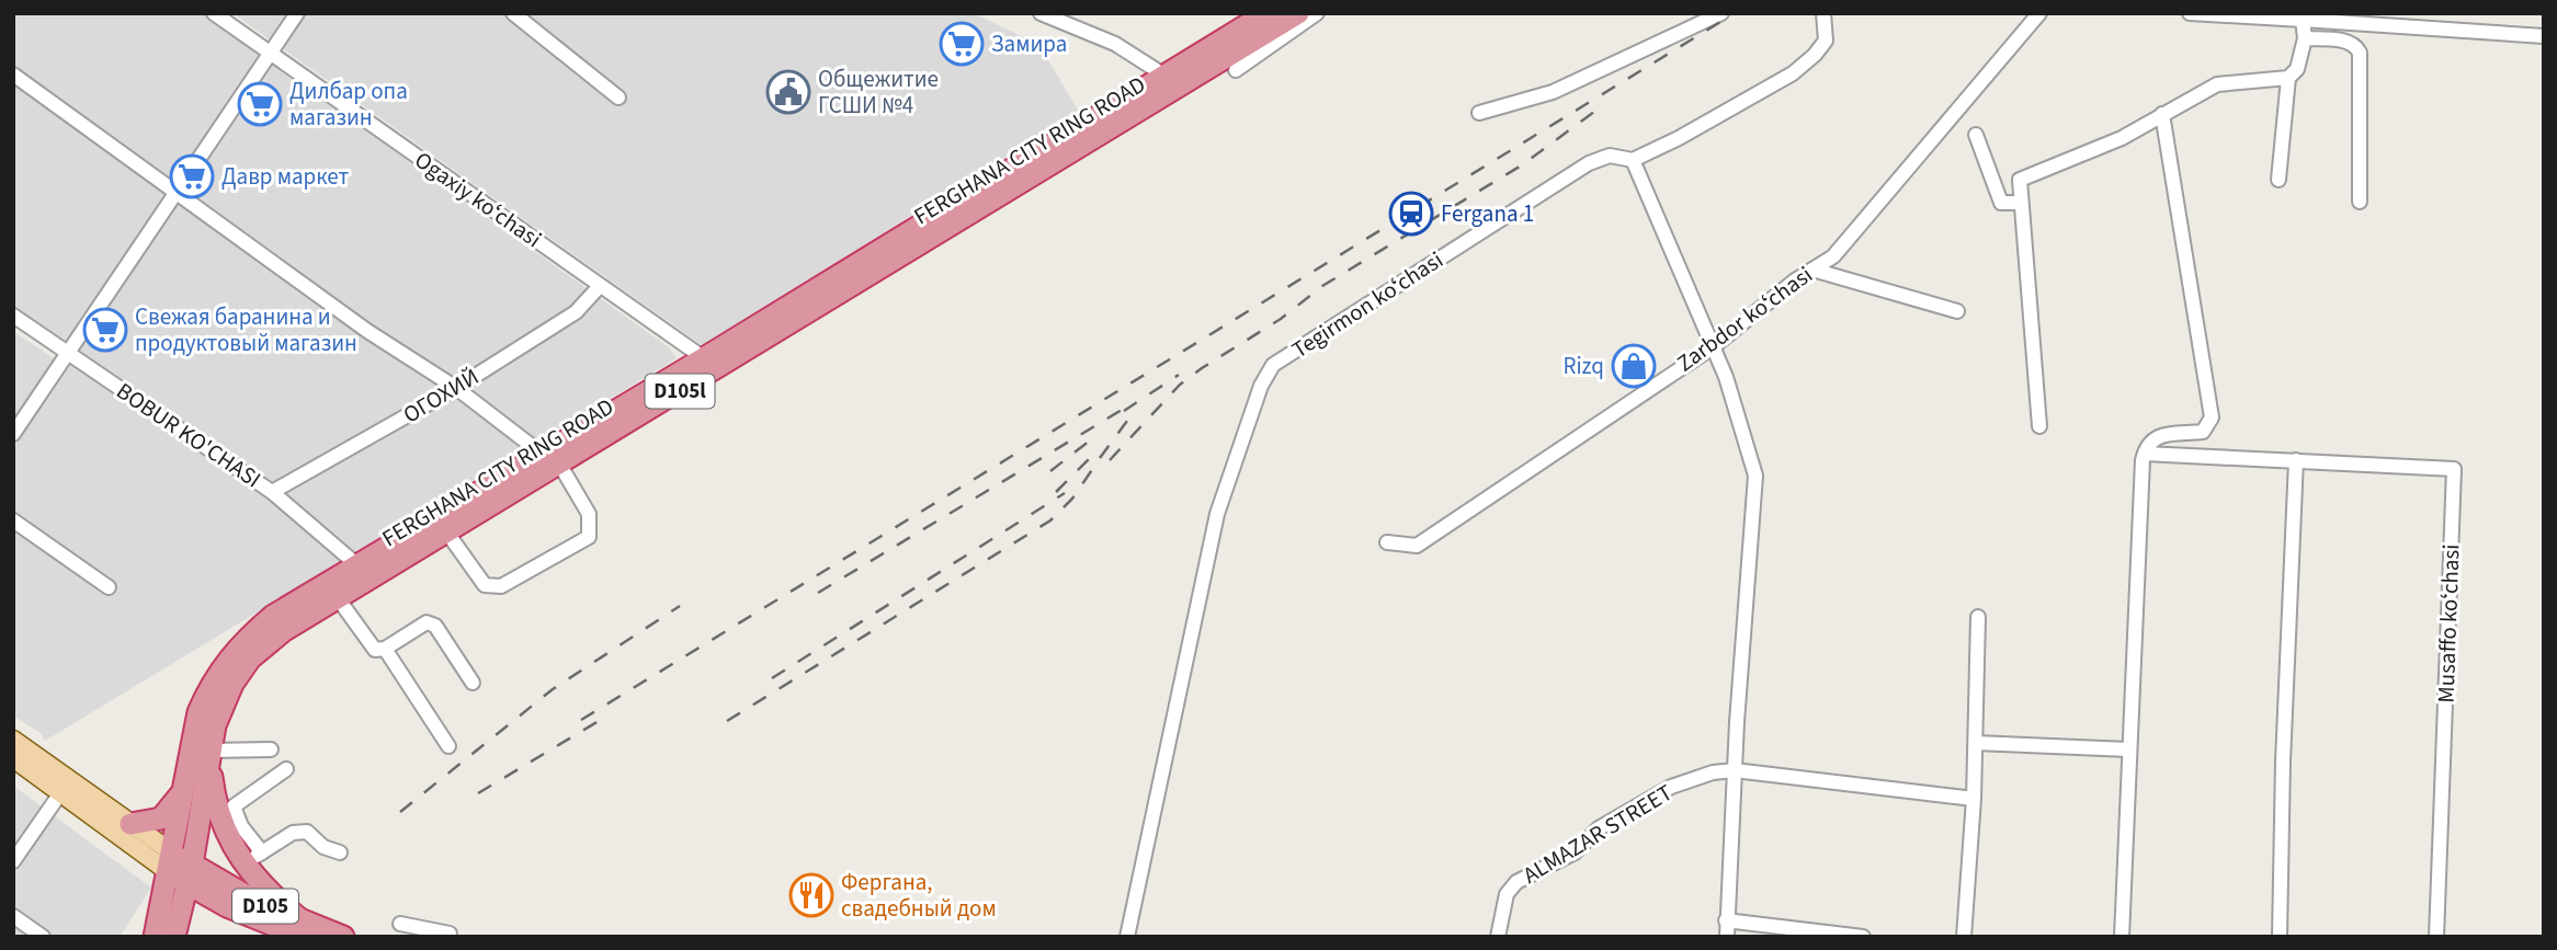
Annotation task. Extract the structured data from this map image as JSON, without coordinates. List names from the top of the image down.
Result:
{
  "streets": {
    "highway": ["FERGHANA CITY RING ROAD", "D105l", "D105"],
    "street": [
      "Ogaxiy koʻchasi",
      "Tegirmon koʻchasi",
      "Zarbdor koʻchasi",
      "ОГОХИЙ",
      "BOBUR KO'CHASI",
      "Musaffo koʻchasi",
      "ALMAZAR STREET"
    ]
  },
  "crossings": [
    ["FERGHANA CITY RING ROAD", "Ogaxiy koʻchasi"],
    ["FERGHANA CITY RING ROAD", "BOBUR KO'CHASI"],
    ["FERGHANA CITY RING ROAD", "D105"],
    ["Ogaxiy koʻchasi", "ОГОХИЙ"],
    ["ОГОХИЙ", "BOBUR KO'CHASI"]
  ],
  "places": {
    "supermarket": [
      "Замира",
      "Дилбар опа магазин",
      "Давр маркет",
      "Свежая баранина и продуктовый магазин"
    ],
    "public building": ["Общежитие ГСШИ №4"],
    "station": ["Fergana 1"],
    "shop": ["Rizq"],
    "restaurant": ["Фергана, свадебный дом"]
  }
}
